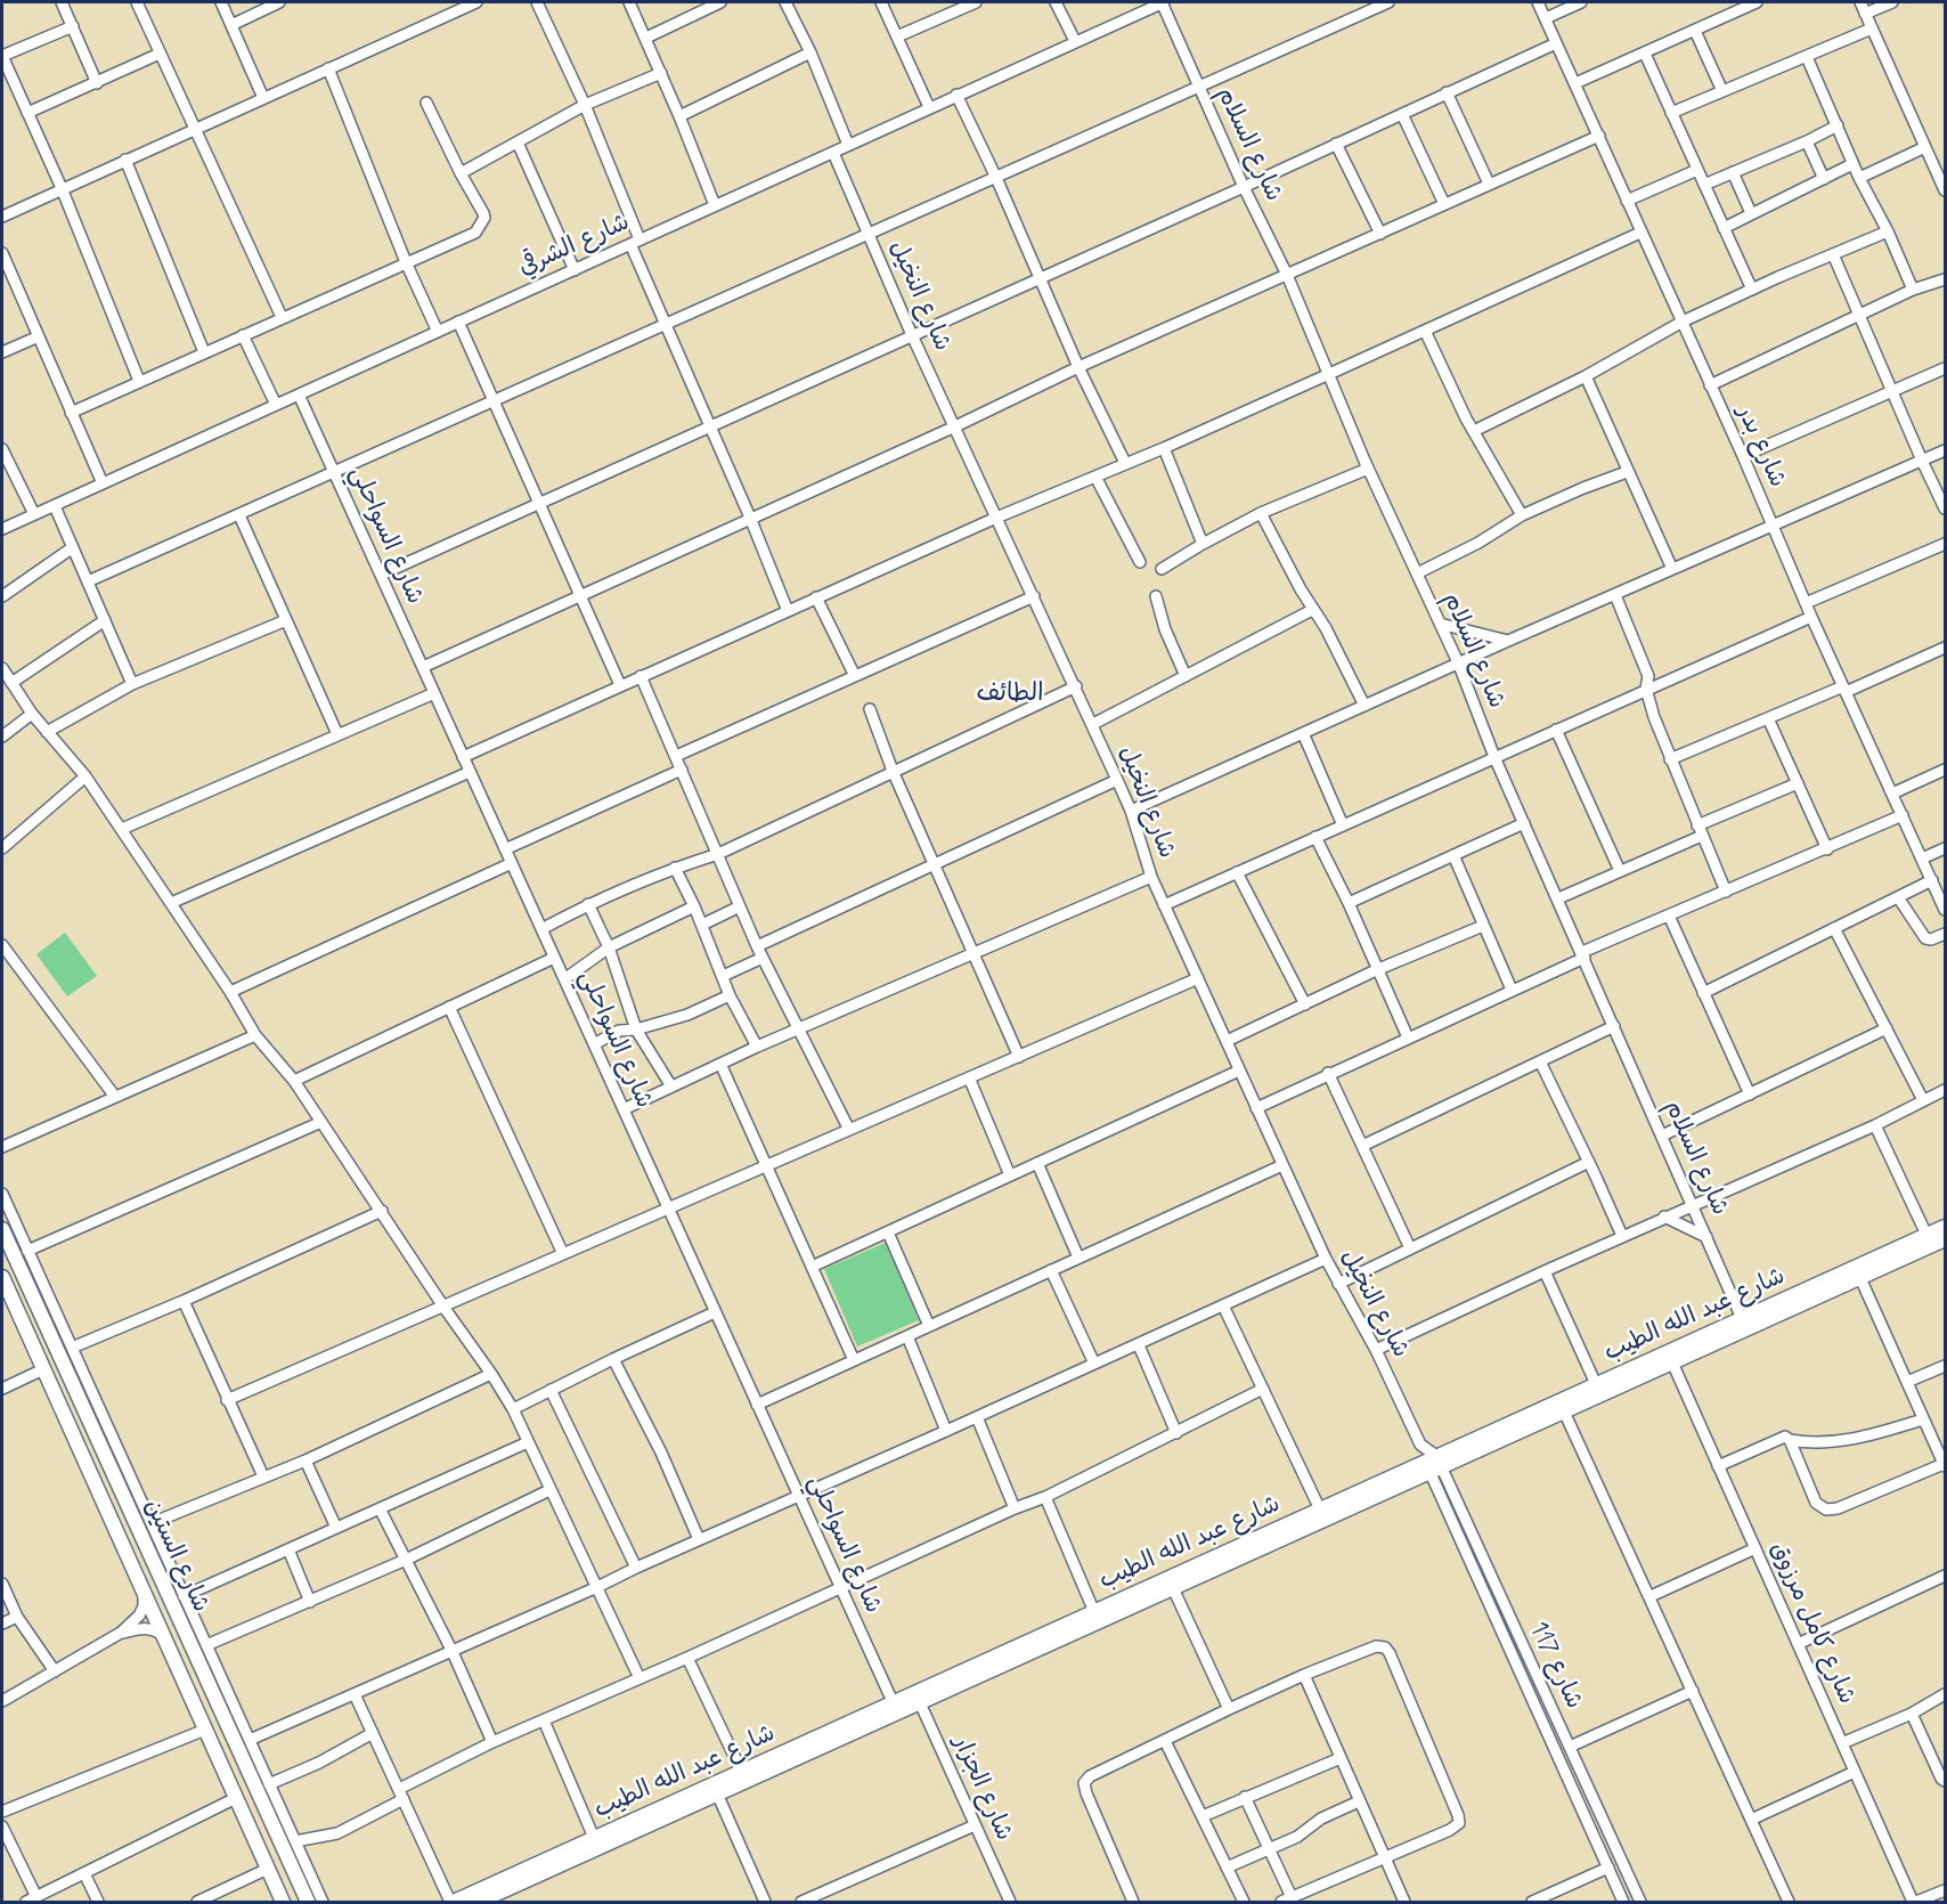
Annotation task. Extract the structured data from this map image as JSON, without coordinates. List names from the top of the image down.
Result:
{
  "streets": {
    "main road": ["شارع عبد الله الطيب", "شارع الستين"],
    "street": [
      "شارع السلام",
      "شارع الشرقي",
      "شارع النخيل",
      "شارع بدر",
      "شارع السواحلي",
      "شارع كامل مرزوق",
      "شارع 117",
      "شارع الجزار"
    ]
  },
  "crossings": [
    ["شارع السلام", "شارع الشرقي"],
    ["شارع السلام", "شارع عبد الله الطيب"],
    ["شارع الشرقي", "شارع النخيل"],
    ["شارع الشرقي", "شارع السواحلي"],
    ["شارع النخيل", "شارع عبد الله الطيب"],
    ["شارع النخيل", "شارع 117"],
    ["شارع السواحلي", "شارع عبد الله الطيب"],
    ["شارع عبد الله الطيب", "شارع كامل مرزوق"],
    ["شارع عبد الله الطيب", "شارع 117"],
    ["شارع عبد الله الطيب", "شارع الجزار"]
  ],
  "districts": ["الطائف"]
}
